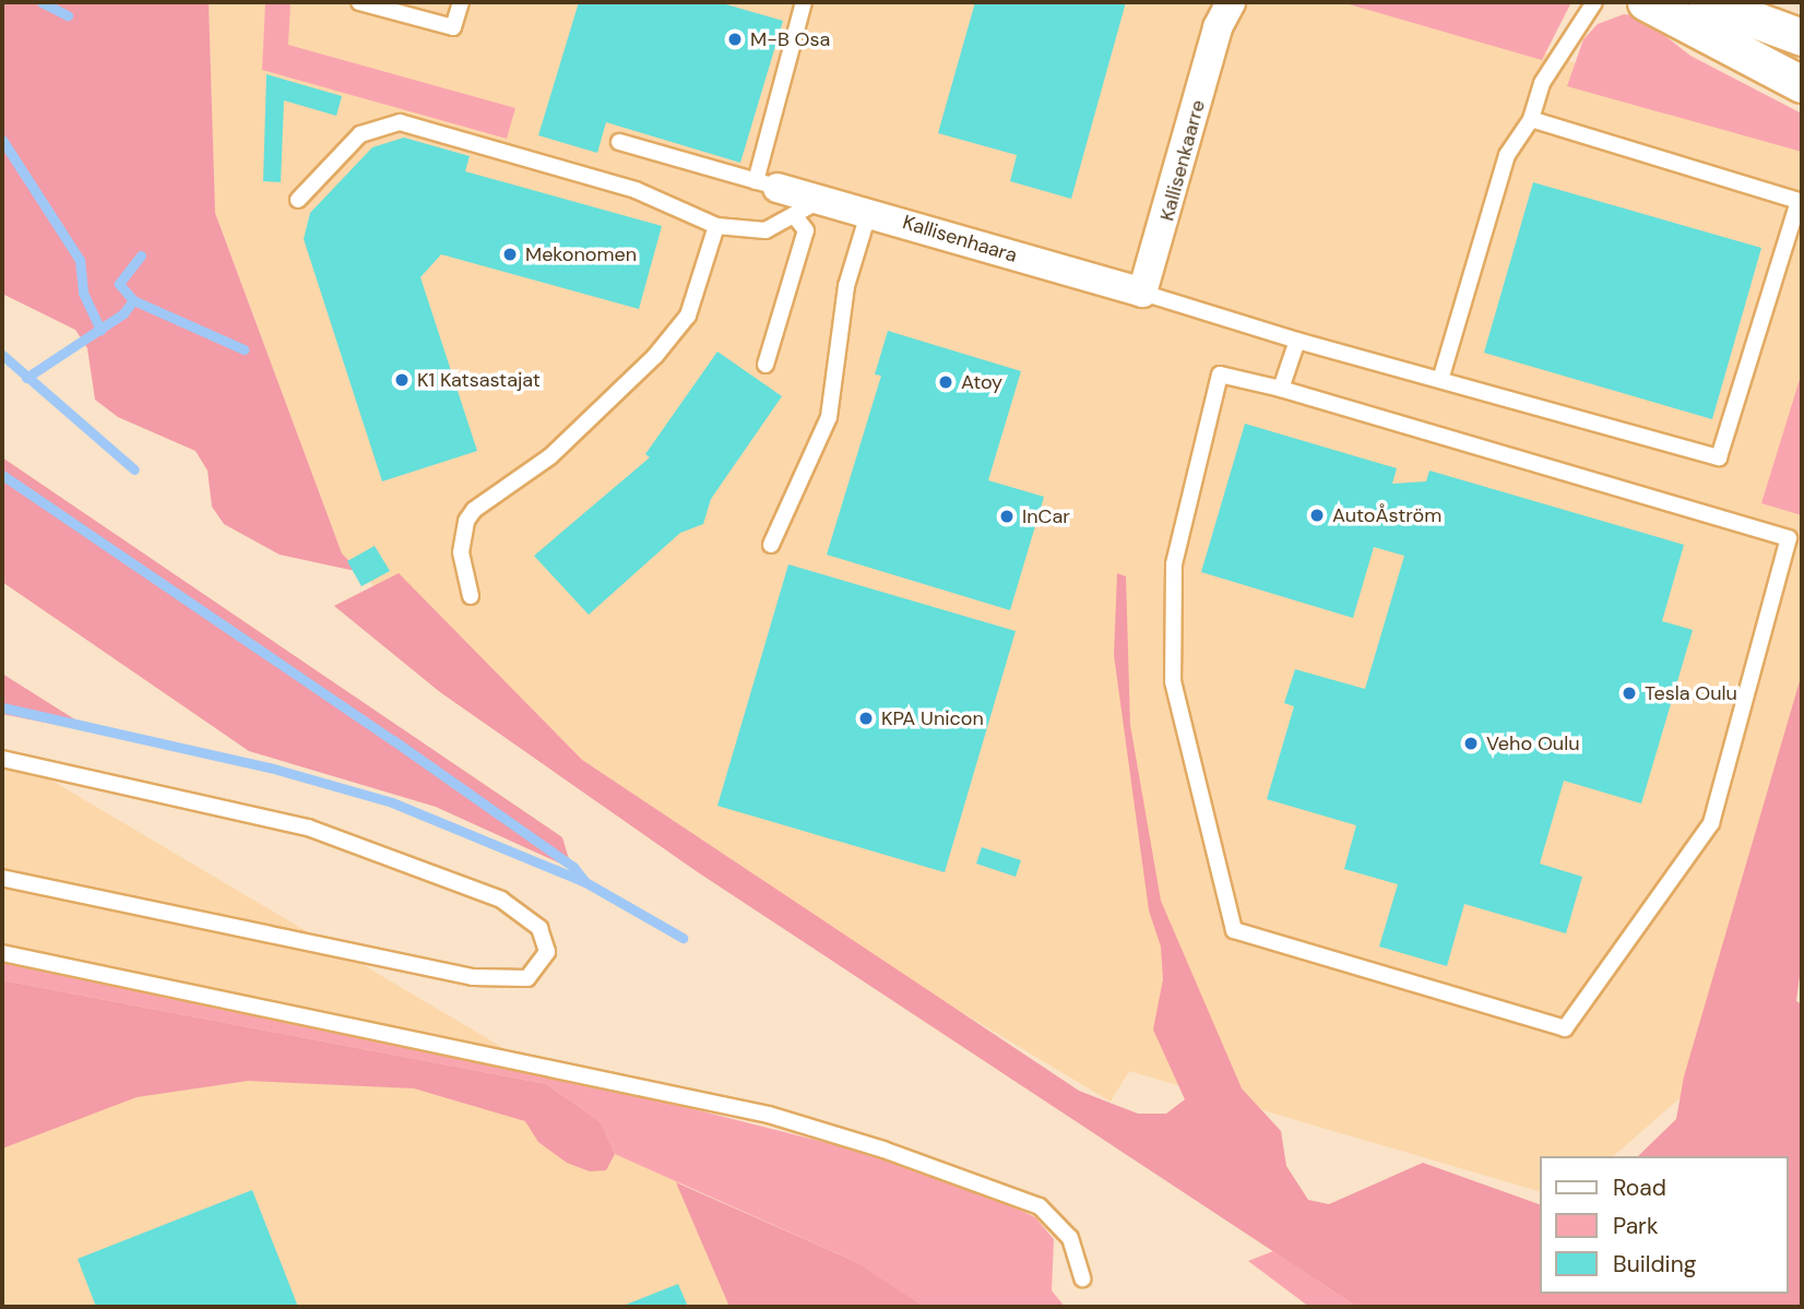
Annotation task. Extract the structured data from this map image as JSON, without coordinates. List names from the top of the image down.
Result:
{
  "streets": {
    "street": ["Kallisenkaarre", "Kallisenhaara"]
  },
  "crossings": [
    ["Kallisenkaarre", "Kallisenhaara"]
  ],
  "places": [
    "M-B Osa",
    "Mekonomen",
    "K1 Katsastajat",
    "Atoy",
    "AutoÅström",
    "InCar",
    "Tesla Oulu",
    "KPA Unicon",
    "Veho Oulu"
  ],
  "legend": ["Road", "Park", "Building"]
}
